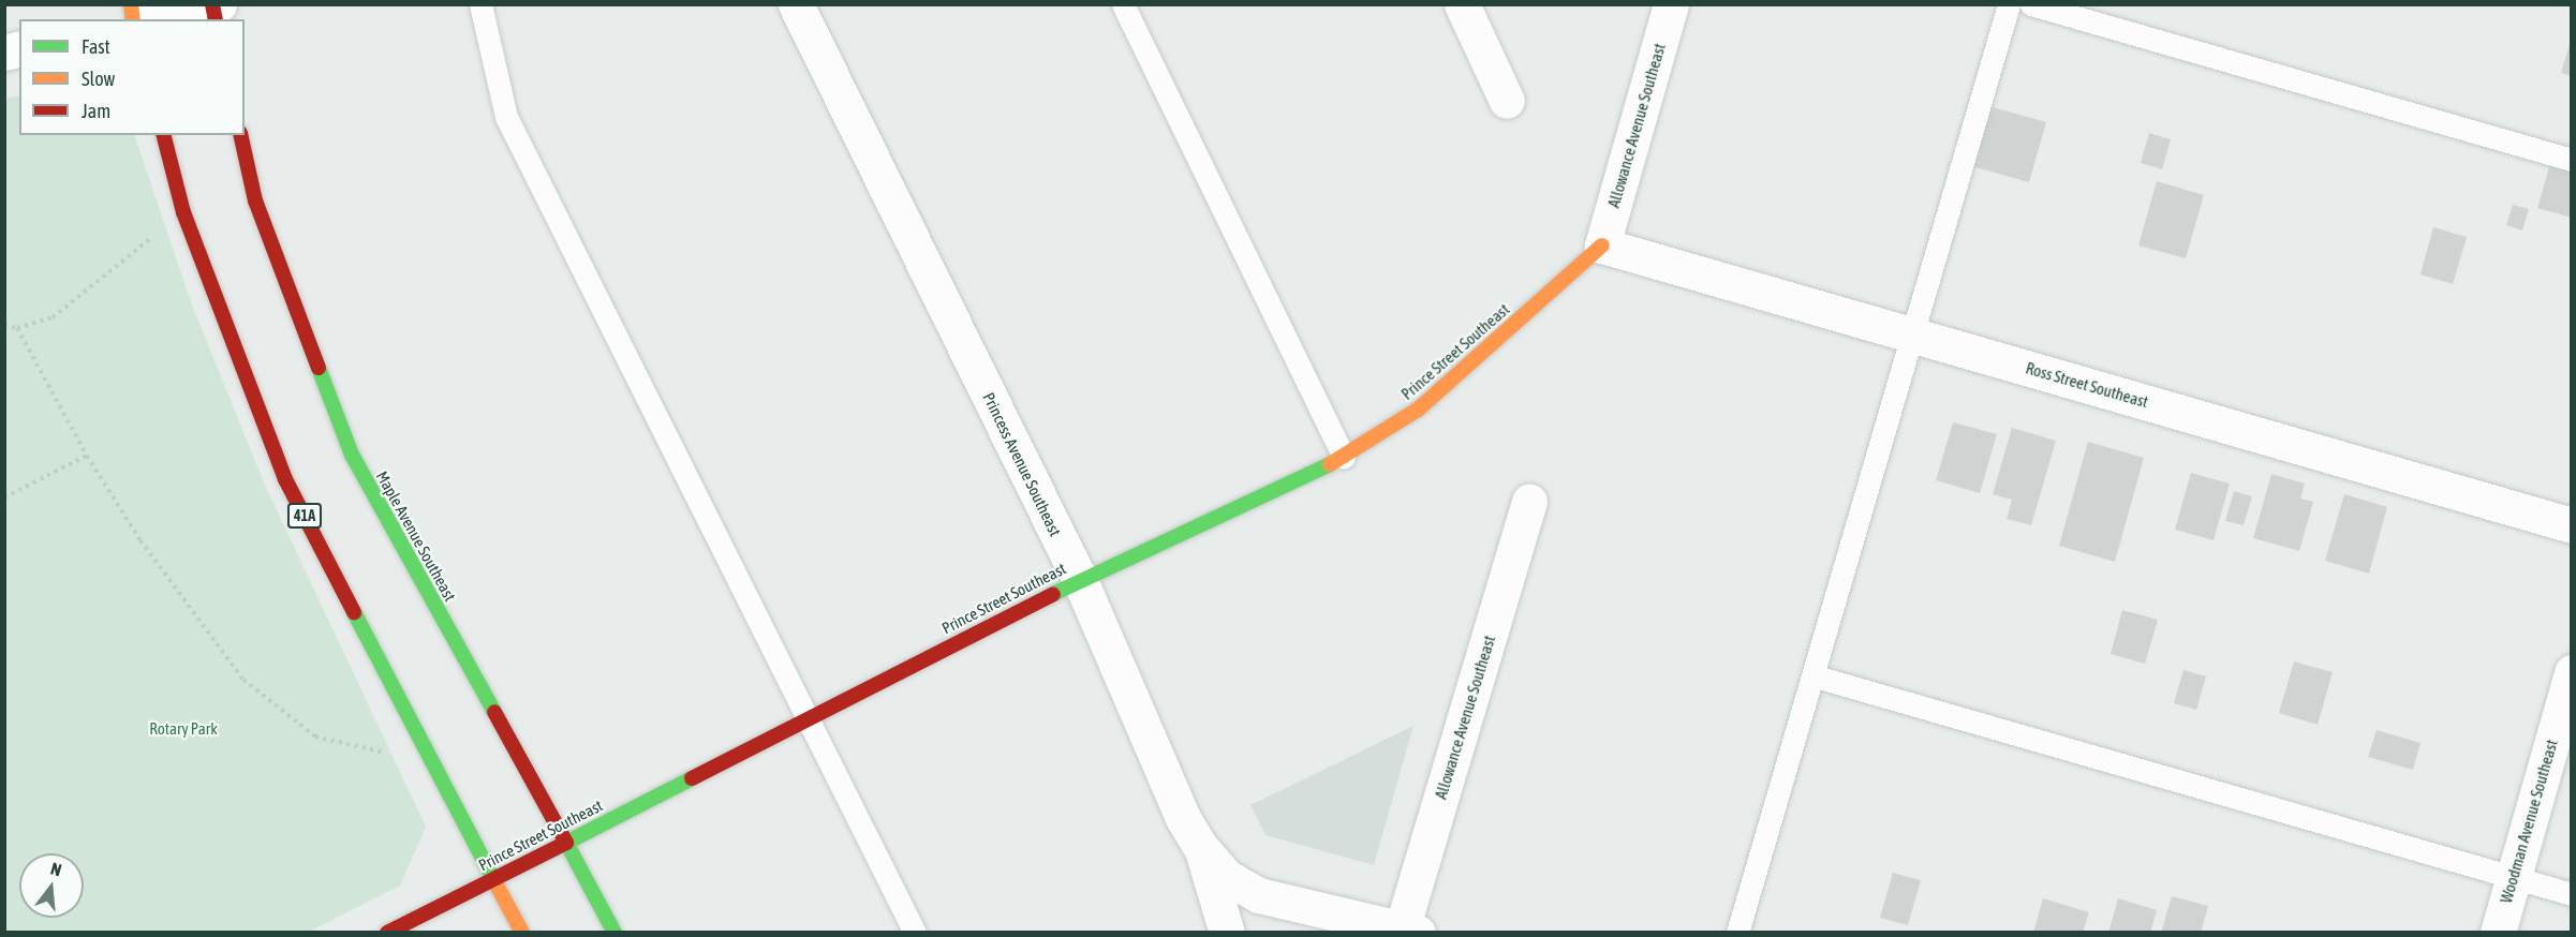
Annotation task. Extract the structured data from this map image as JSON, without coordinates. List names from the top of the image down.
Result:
{
  "streets": {
    "main road": ["Prince Street Southeast", "41A", "Maple Avenue Southeast"],
    "street": [
      "Allowance Avenue Southeast",
      "Ross Street Southeast",
      "Princess Avenue Southeast",
      "Woodman Avenue Southeast"
    ]
  },
  "crossings": [
    ["Allowance Avenue Southeast", "Prince Street Southeast"],
    ["Allowance Avenue Southeast", "Ross Street Southeast"],
    ["Prince Street Southeast", "Ross Street Southeast"],
    ["Prince Street Southeast", "Princess Avenue Southeast"],
    ["Prince Street Southeast", "41A"],
    ["Prince Street Southeast", "Maple Avenue Southeast"]
  ],
  "parks": ["Rotary Park"],
  "legend": ["Fast", "Slow", "Jam"],
  "north": "top"
}
